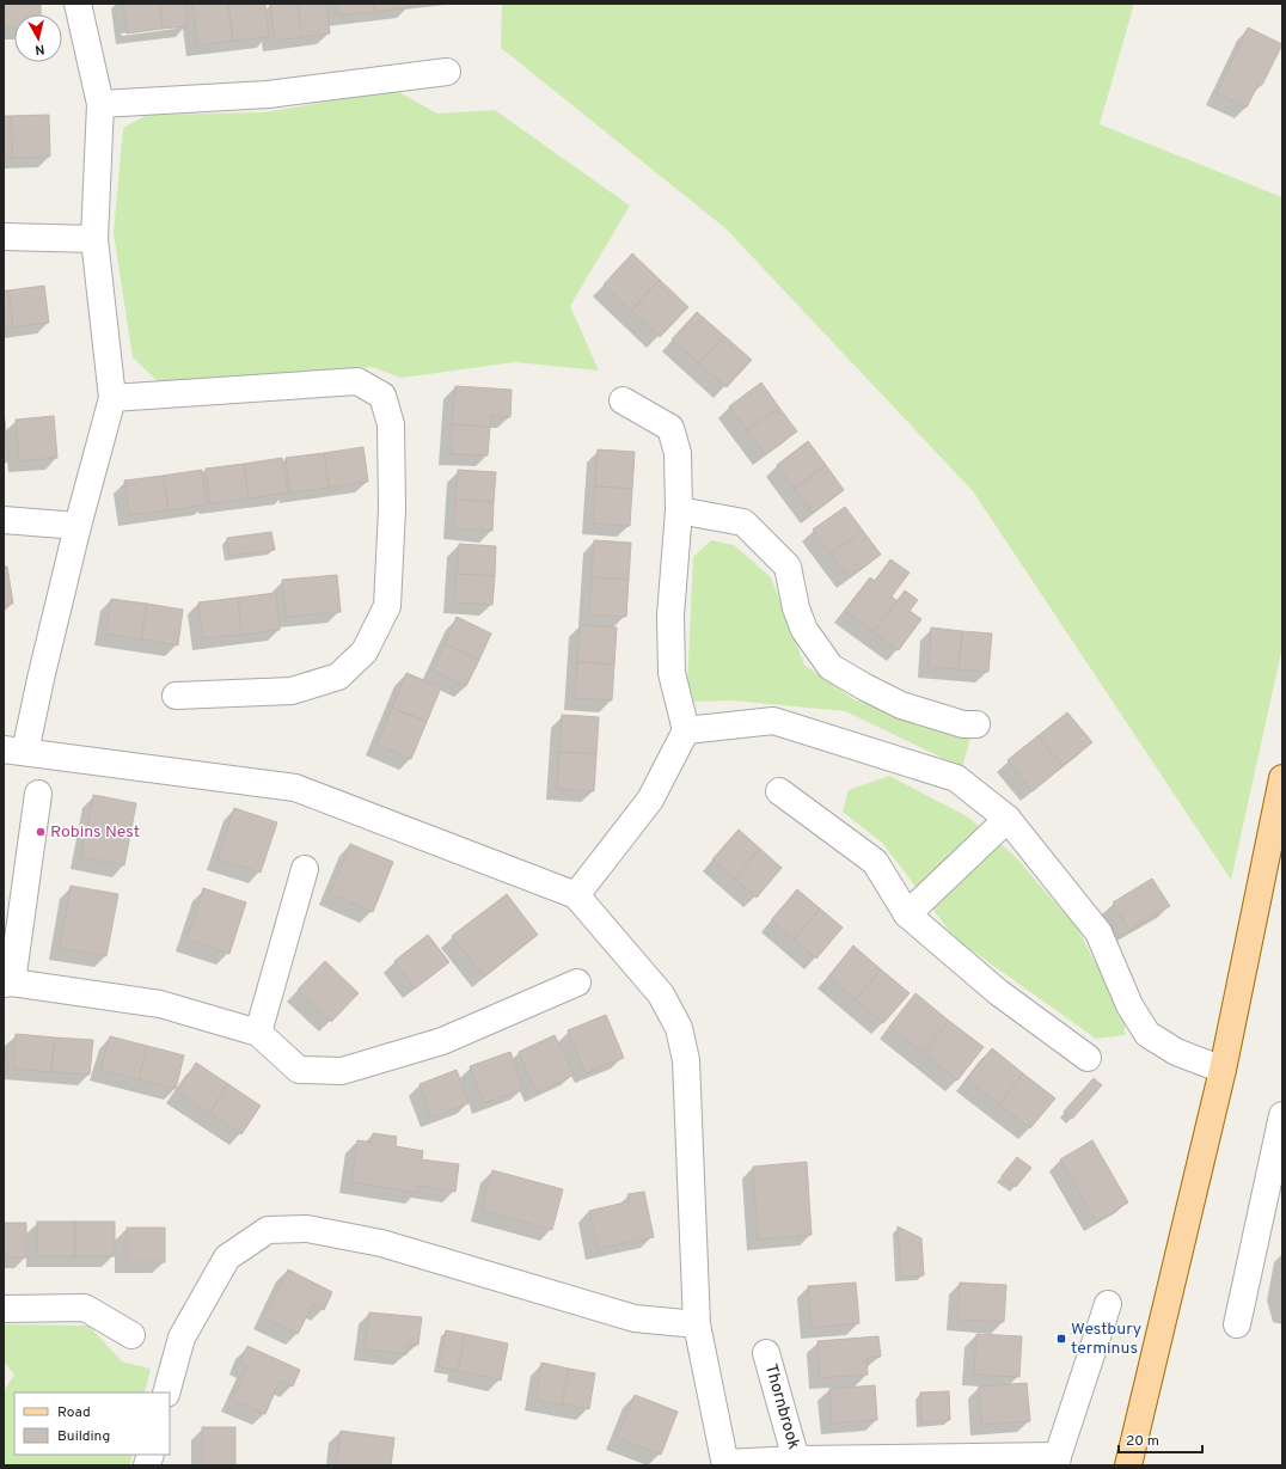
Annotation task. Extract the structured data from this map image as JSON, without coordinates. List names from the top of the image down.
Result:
{
  "streets": {
    "street": ["Thornbrook"]
  },
  "places": {
    "other": ["Robins Nest"],
    "transit": ["Westbury terminus"]
  },
  "legend": ["Road", "Building"],
  "scale_bar": "20 m",
  "north": "bottom"
}
